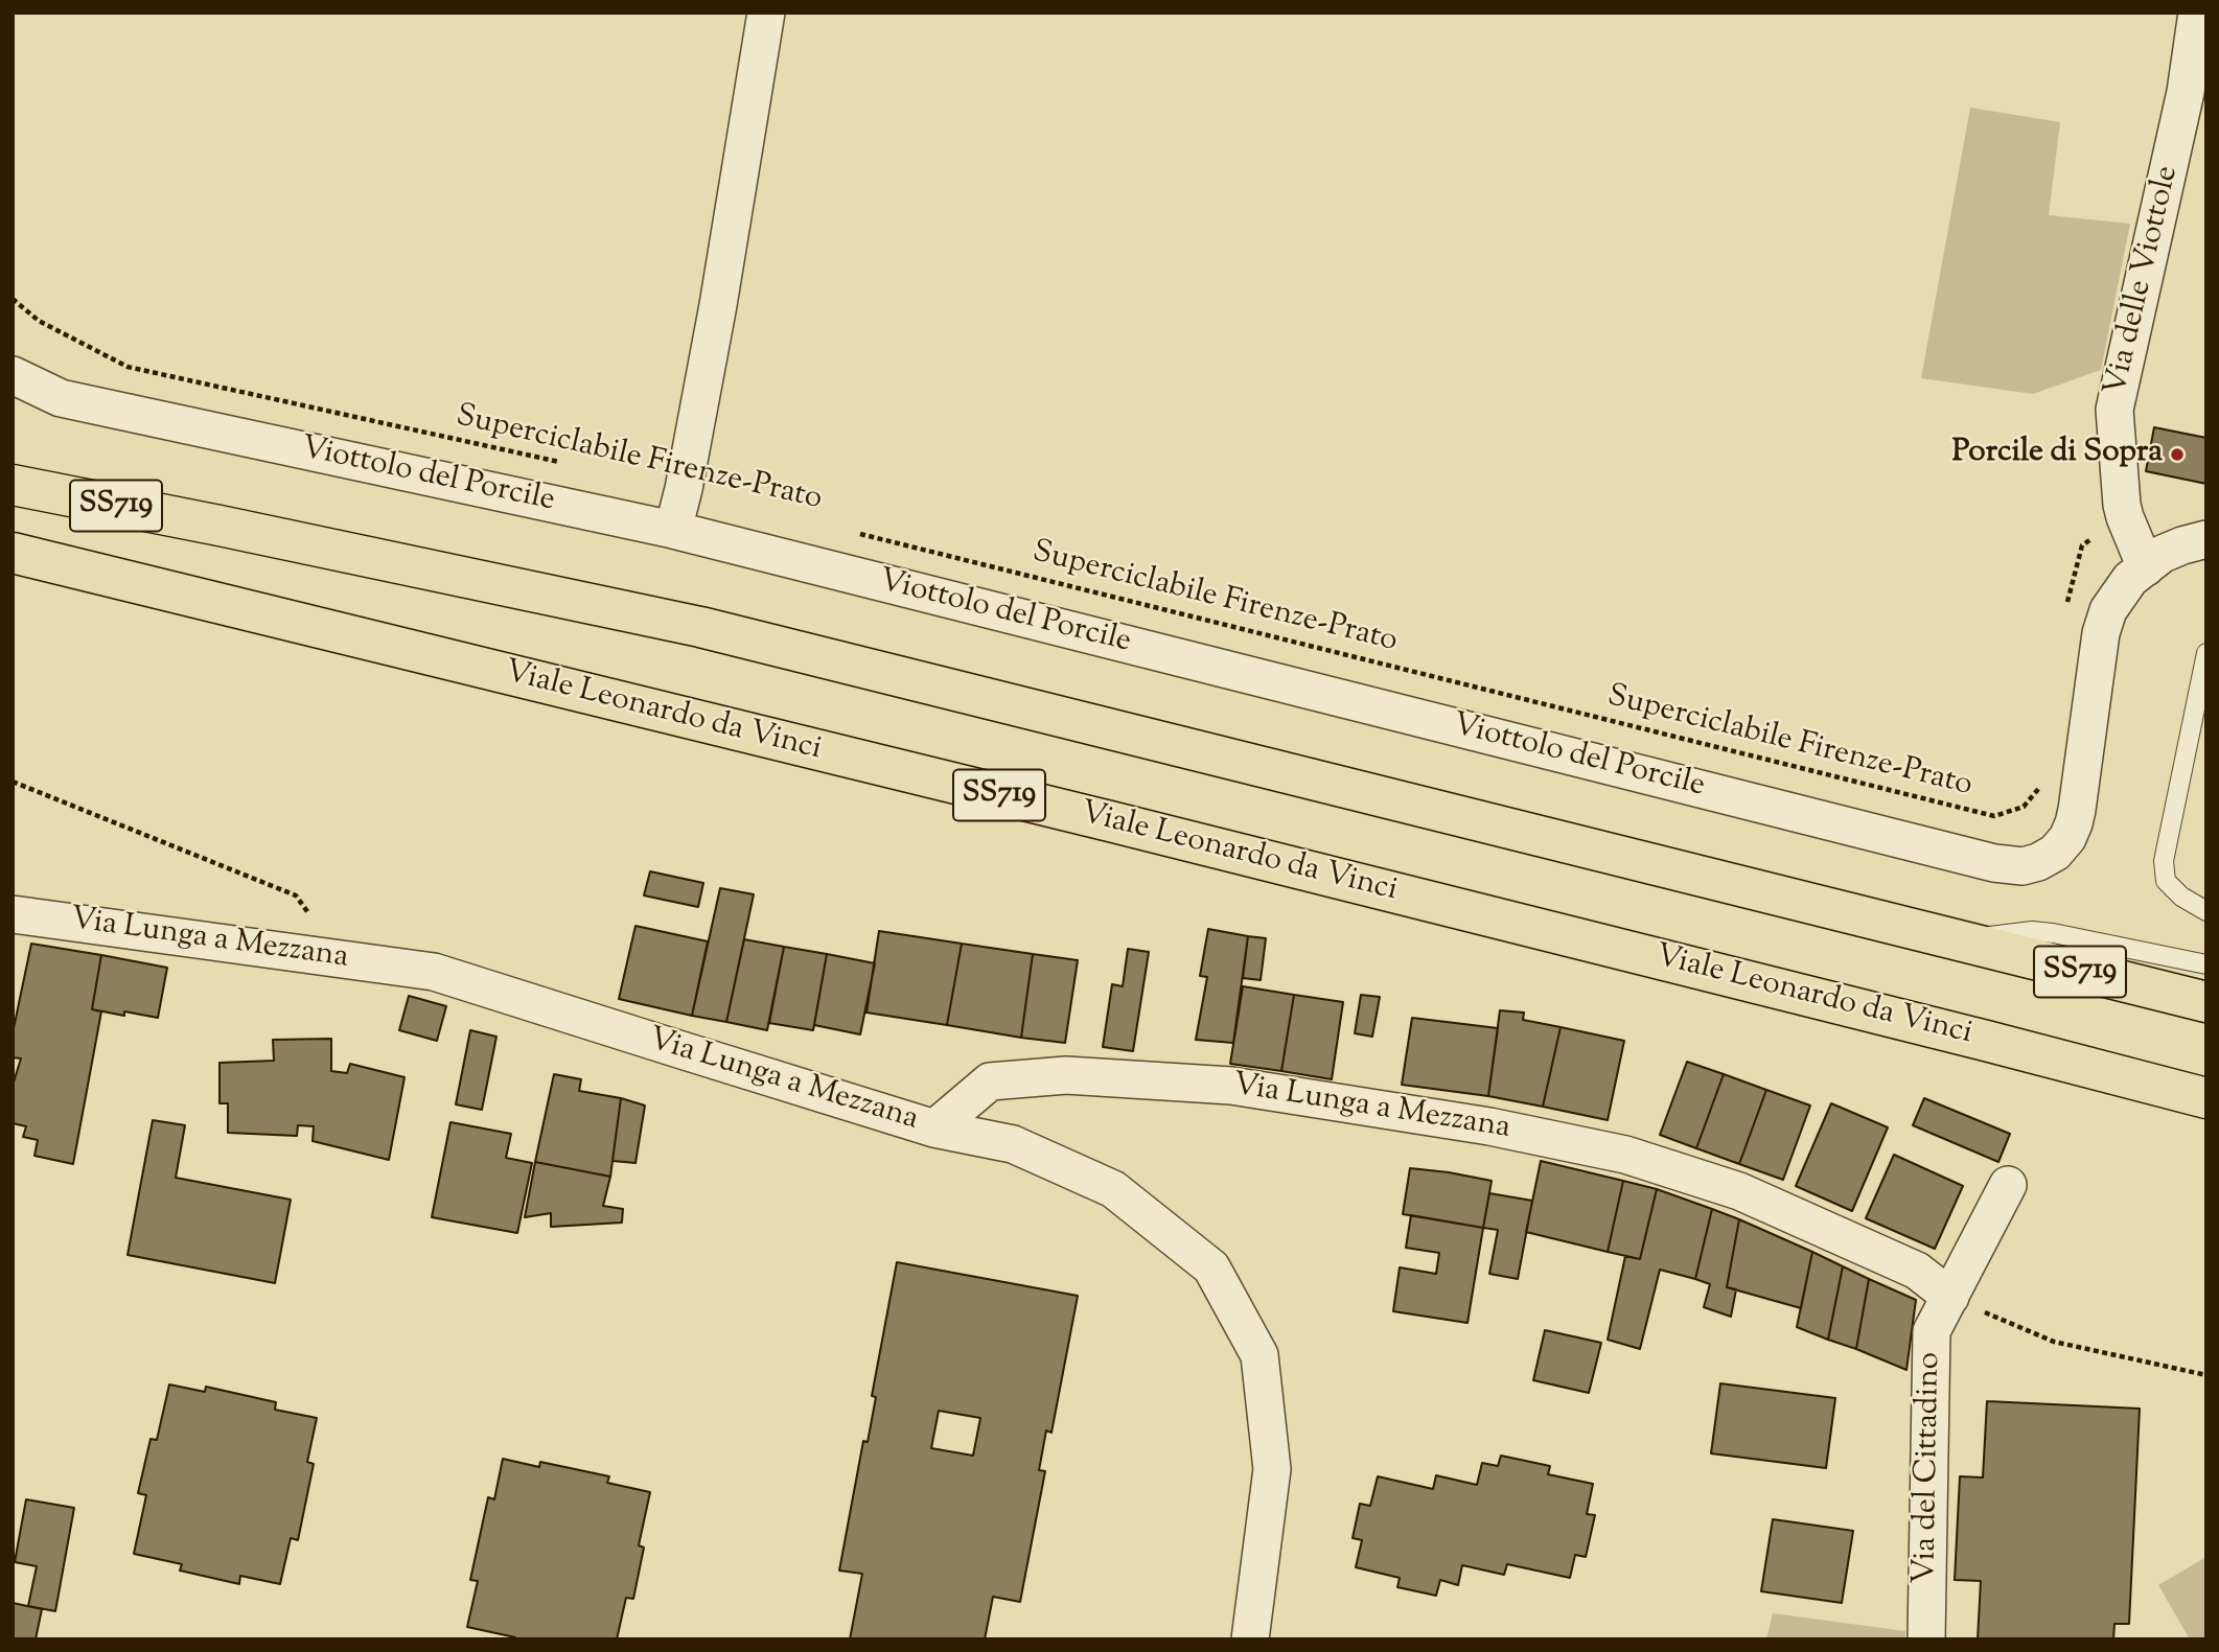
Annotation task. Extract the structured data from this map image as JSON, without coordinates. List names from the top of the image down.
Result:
{
  "streets": {
    "highway": ["SS719", "Viale Leonardo da Vinci"],
    "street": [
      "Via delle Viottole",
      "Viottolo del Porcile",
      "Via Lunga a Mezzana",
      "Via del Cittadino"
    ],
    "path": ["Superciclabile Firenze-Prato"]
  },
  "crossings": [
    ["Via delle Viottole", "Viottolo del Porcile"],
    ["Via Lunga a Mezzana", "Via del Cittadino"]
  ],
  "places": ["Porcile di Sopra"]
}
